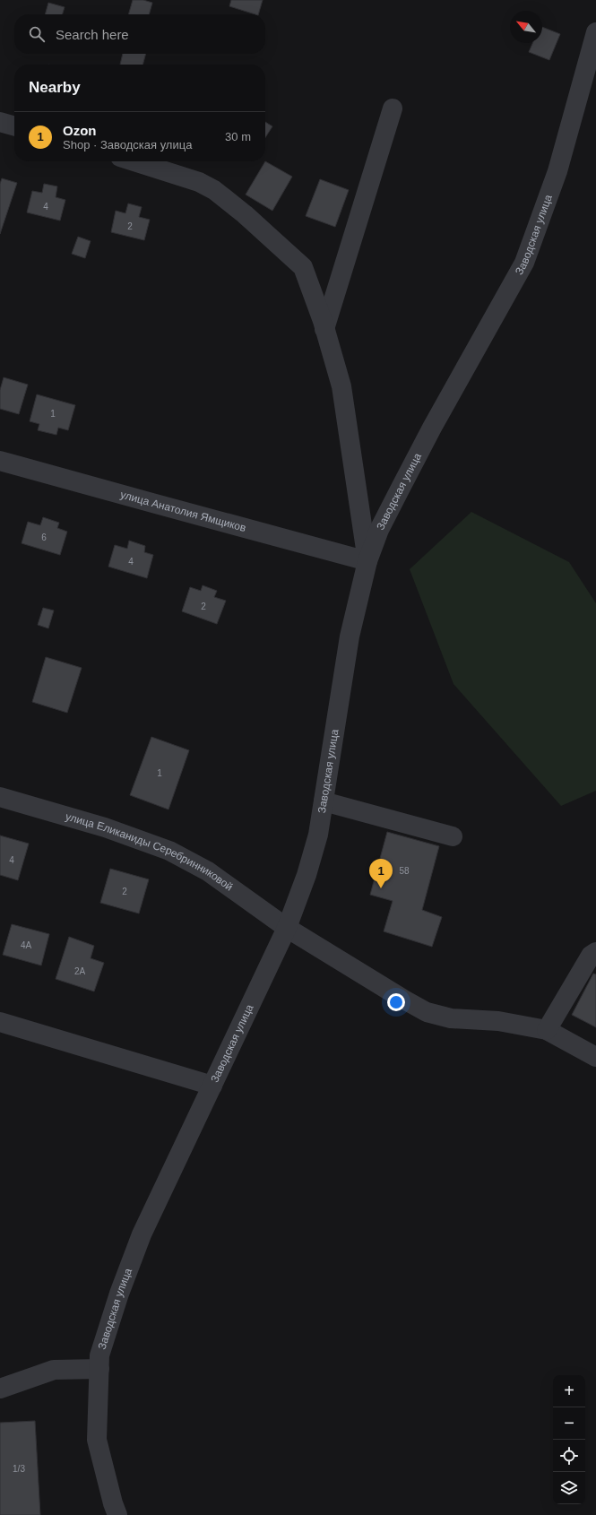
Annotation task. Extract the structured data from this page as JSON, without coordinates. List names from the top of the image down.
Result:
{
  "streets": {
    "street": ["Заводская улица", "улица Анатолия Ямщиков", "улица Еликаниды Серебринниковой"]
  },
  "crossings": [
    ["Заводская улица", "улица Анатолия Ямщиков"],
    ["Заводская улица", "улица Еликаниды Серебринниковой"]
  ],
  "house_numbers": [
    "4",
    "2",
    "1",
    "6",
    "4",
    "2",
    "1",
    "4",
    "58",
    "2",
    "4А",
    "2А",
    "1/3"
  ],
  "north": "top left",
  "page": {
    "search": "Search here",
    "heading": "Nearby",
    "list": [
      {
        "mark": "1",
        "name": "Ozon",
        "note": "Shop · Заводская улица",
        "value": "30 m"
      }
    ],
    "pins": "1",
    "map_buttons": ["+", "−"]
  }
}
